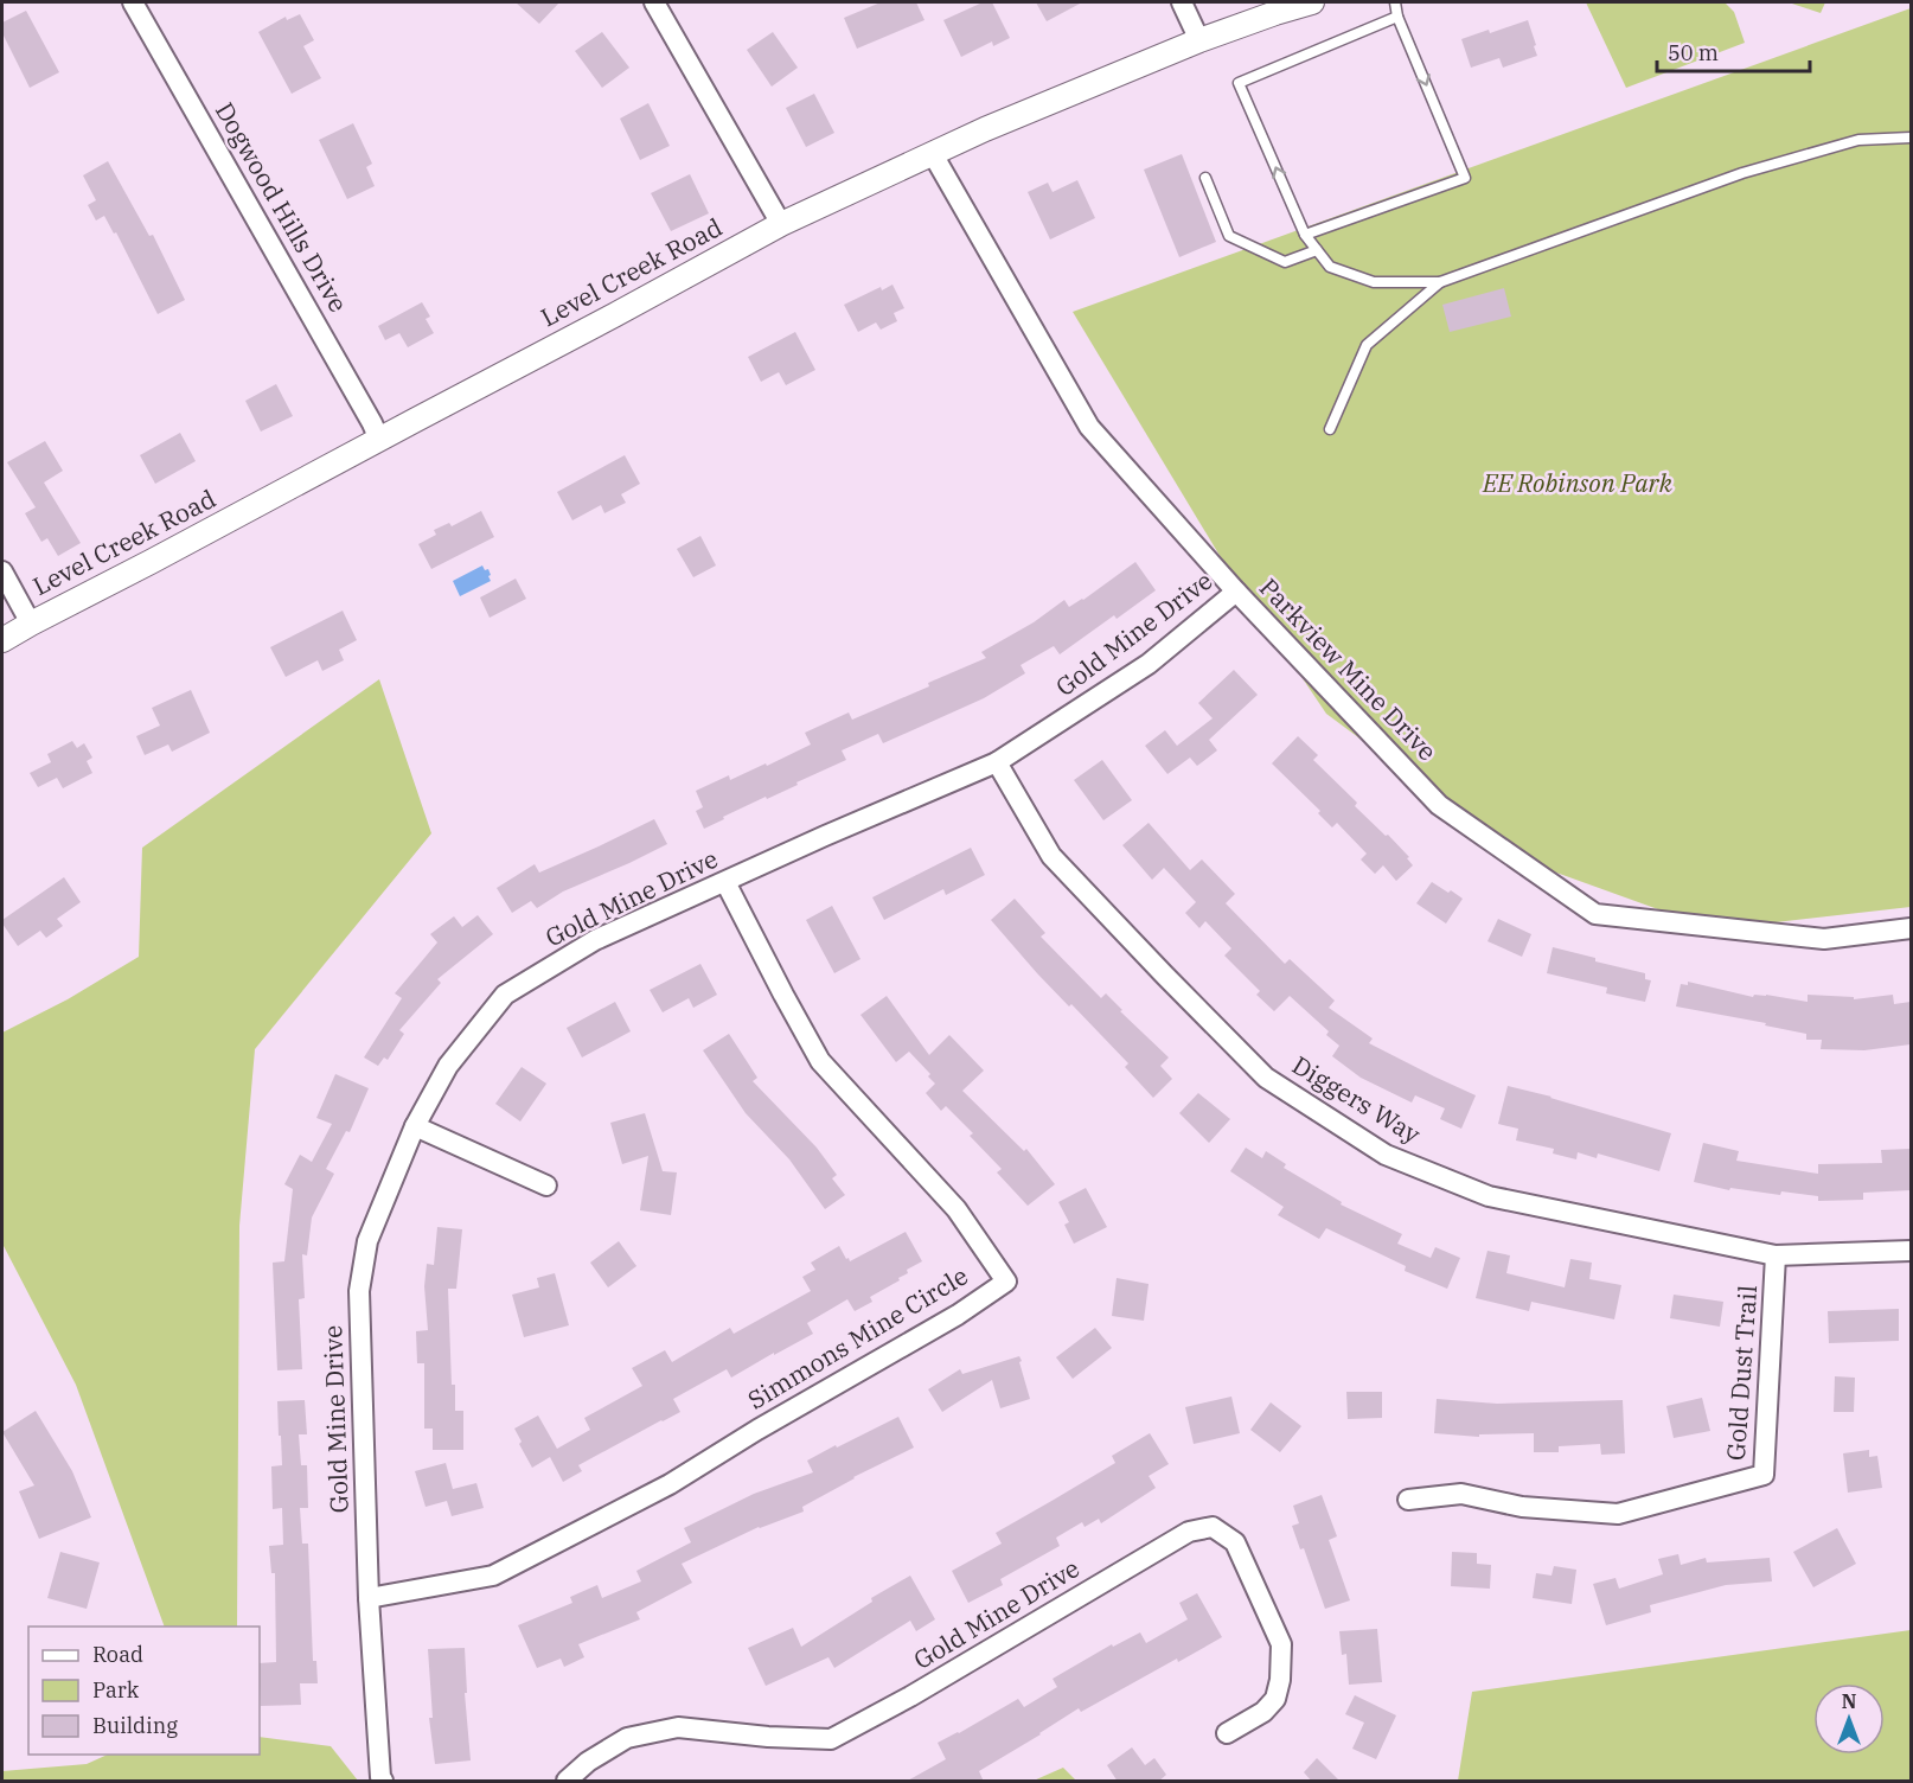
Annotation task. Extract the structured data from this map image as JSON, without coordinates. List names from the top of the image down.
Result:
{
  "streets": {
    "street": [
      "Dogwood Hills Drive",
      "Level Creek Road",
      "Gold Mine Drive",
      "Parkview Mine Drive",
      "Diggers Way",
      "Simmons Mine Circle",
      "Gold Dust Trail"
    ]
  },
  "crossings": [
    ["Dogwood Hills Drive", "Level Creek Road"],
    ["Level Creek Road", "Parkview Mine Drive"],
    ["Gold Mine Drive", "Parkview Mine Drive"],
    ["Gold Mine Drive", "Diggers Way"],
    ["Gold Mine Drive", "Simmons Mine Circle"],
    ["Diggers Way", "Gold Dust Trail"]
  ],
  "parks": ["EE Robinson Park"],
  "legend": ["Road", "Park", "Building"],
  "scale_bar": "50 m",
  "north": "top"
}
